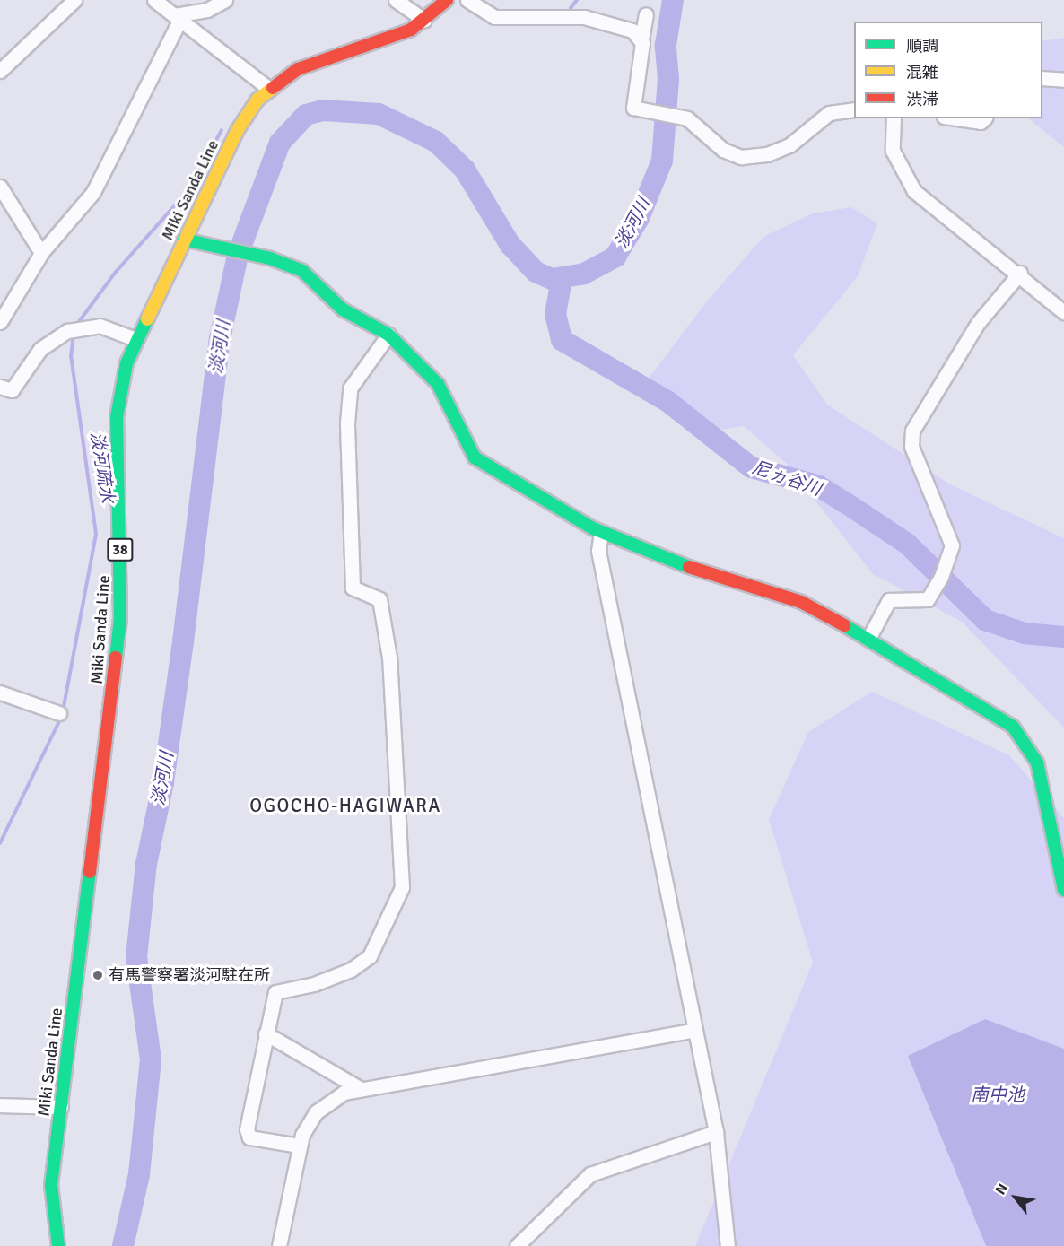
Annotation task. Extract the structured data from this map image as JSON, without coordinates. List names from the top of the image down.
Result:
{
  "streets": {
    "main road": ["Miki Sanda Line", "38"]
  },
  "districts": ["OGOCHO-HAGIWARA"],
  "water": [
    "淡河川",
    "淡河疏水",
    "尼ヵ谷川",
    "南中池"
  ],
  "places": ["有馬警察署淡河駐在所"],
  "legend": ["順調", "混雑", "渋滞"],
  "north": "top left"
}
